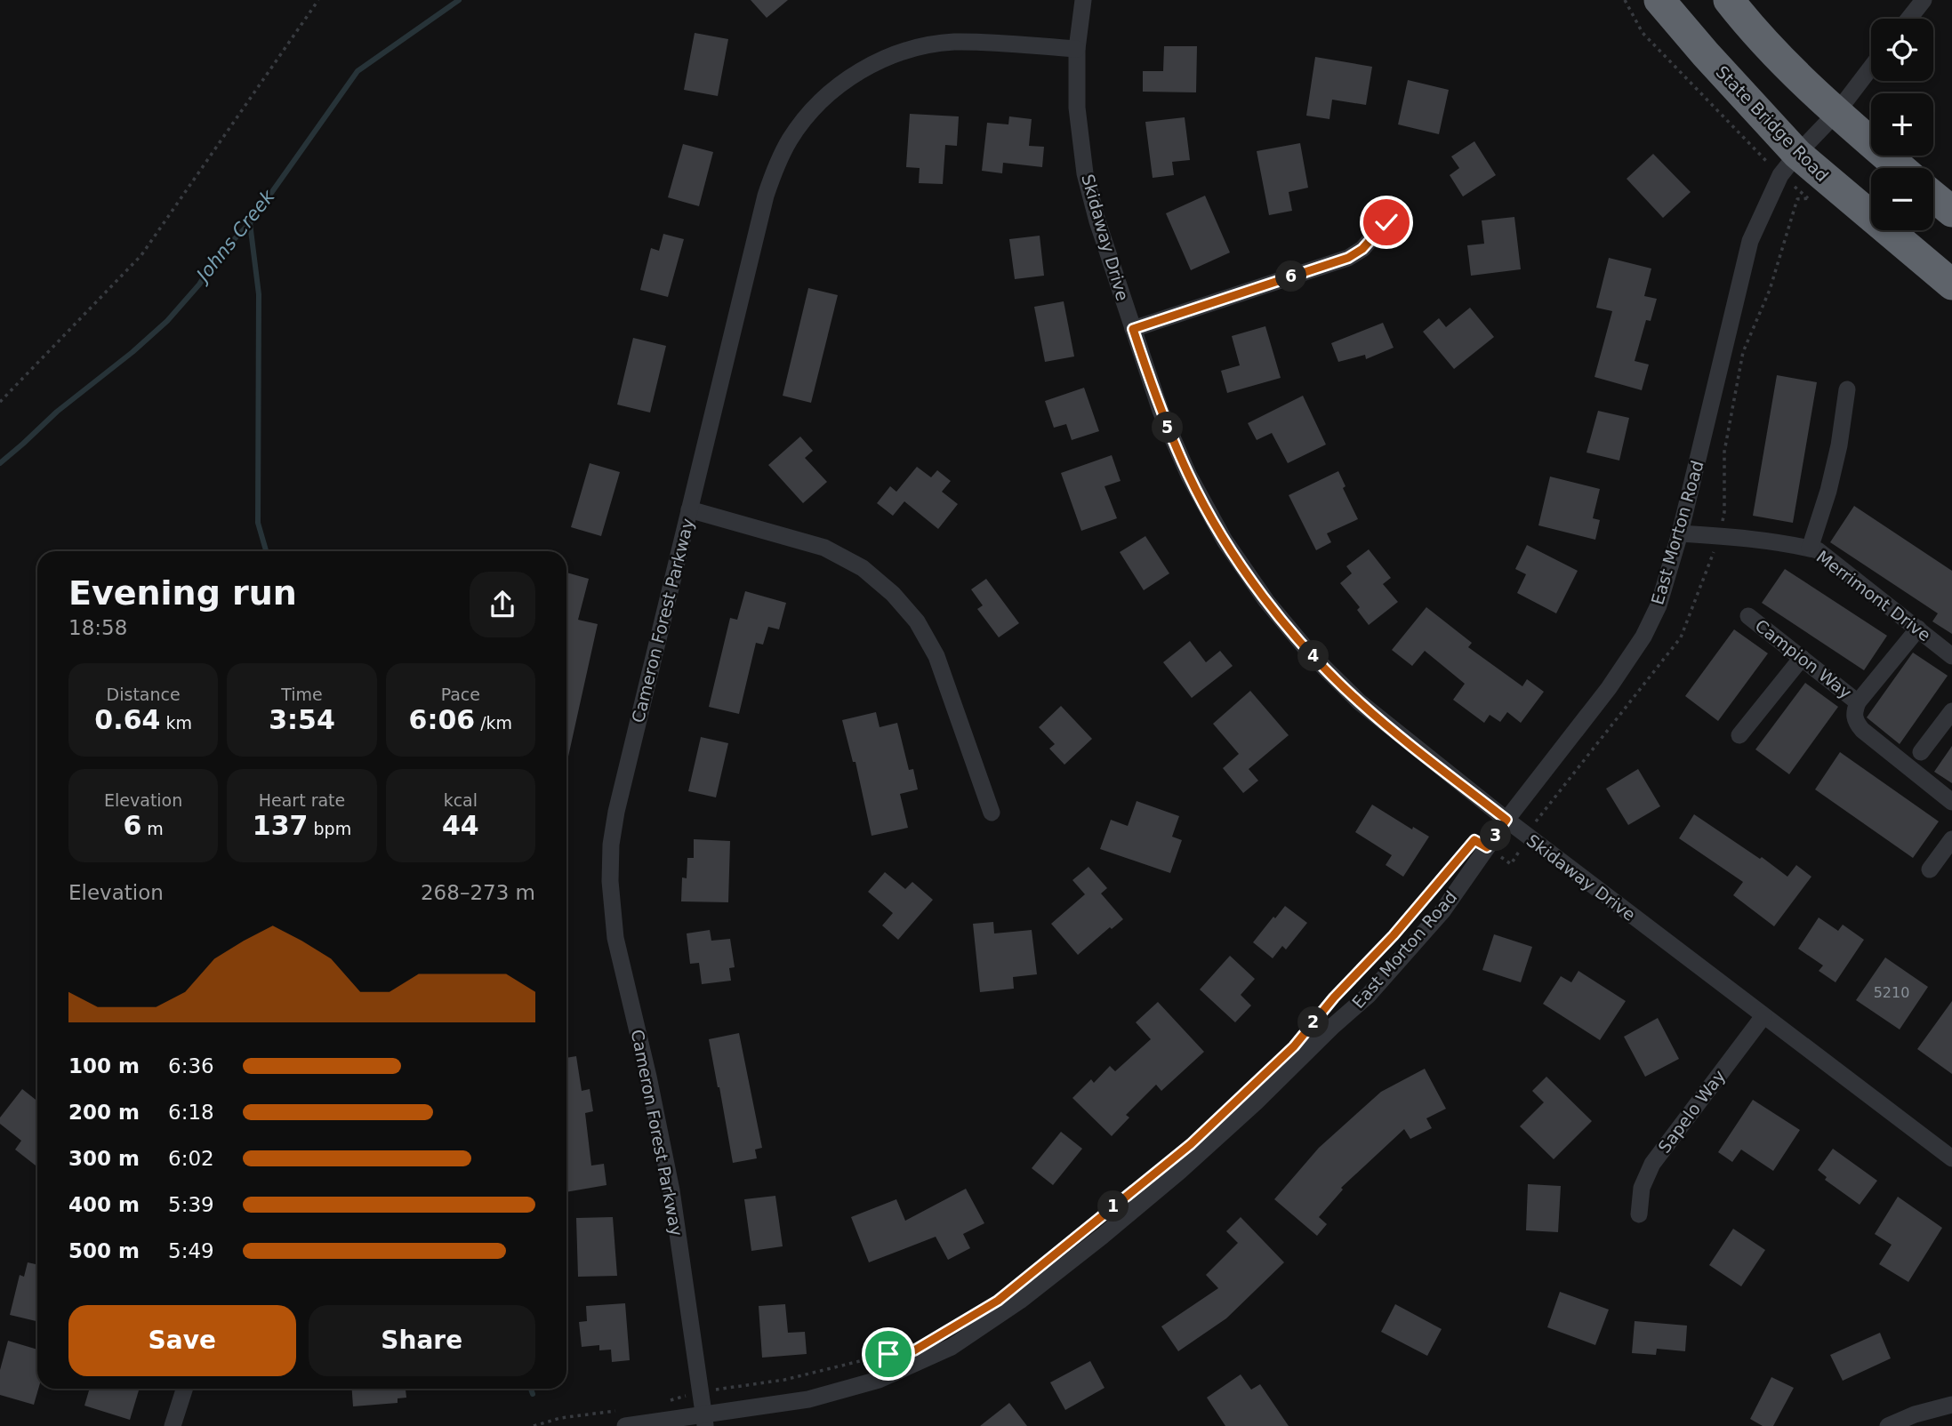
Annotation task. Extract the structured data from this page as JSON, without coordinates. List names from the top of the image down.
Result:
{
  "streets": {
    "highway": ["State Bridge Road"],
    "street": [
      "Skidaway Drive",
      "East Morton Road",
      "Merrimont Drive",
      "Cameron Forest Parkway",
      "Campion Way",
      "Sapelo Way"
    ]
  },
  "crossings": [
    ["State Bridge Road", "East Morton Road"],
    ["Skidaway Drive", "East Morton Road"],
    ["Skidaway Drive", "Cameron Forest Parkway"],
    ["Skidaway Drive", "Sapelo Way"],
    ["East Morton Road", "Merrimont Drive"],
    ["East Morton Road", "Cameron Forest Parkway"]
  ],
  "water": ["Johns Creek"],
  "house_numbers": ["5210"],
  "page": {
    "map_buttons": ["+", "−"],
    "pins": [
      "6",
      "5",
      "4",
      "3",
      "2",
      "1"
    ],
    "heading": ["Evening run", "18:58"],
    "stats": [
      ["Distance", "0.64 km"],
      ["Time", "3:54"],
      ["Pace", "6:06 /km"],
      ["Elevation", "6 m"],
      ["Heart rate", "137 bpm"],
      ["kcal", "44"]
    ],
    "chart": ["Elevation", "268–273 m"],
    "list": [
      {
        "name": "100 m",
        "note": "6:36"
      },
      {
        "name": "200 m",
        "note": "6:18"
      },
      {
        "name": "300 m",
        "note": "6:02"
      },
      {
        "name": "400 m",
        "note": "5:39"
      },
      {
        "name": "500 m",
        "note": "5:49"
      }
    ],
    "buttons": ["Save", "Share"]
  }
}
